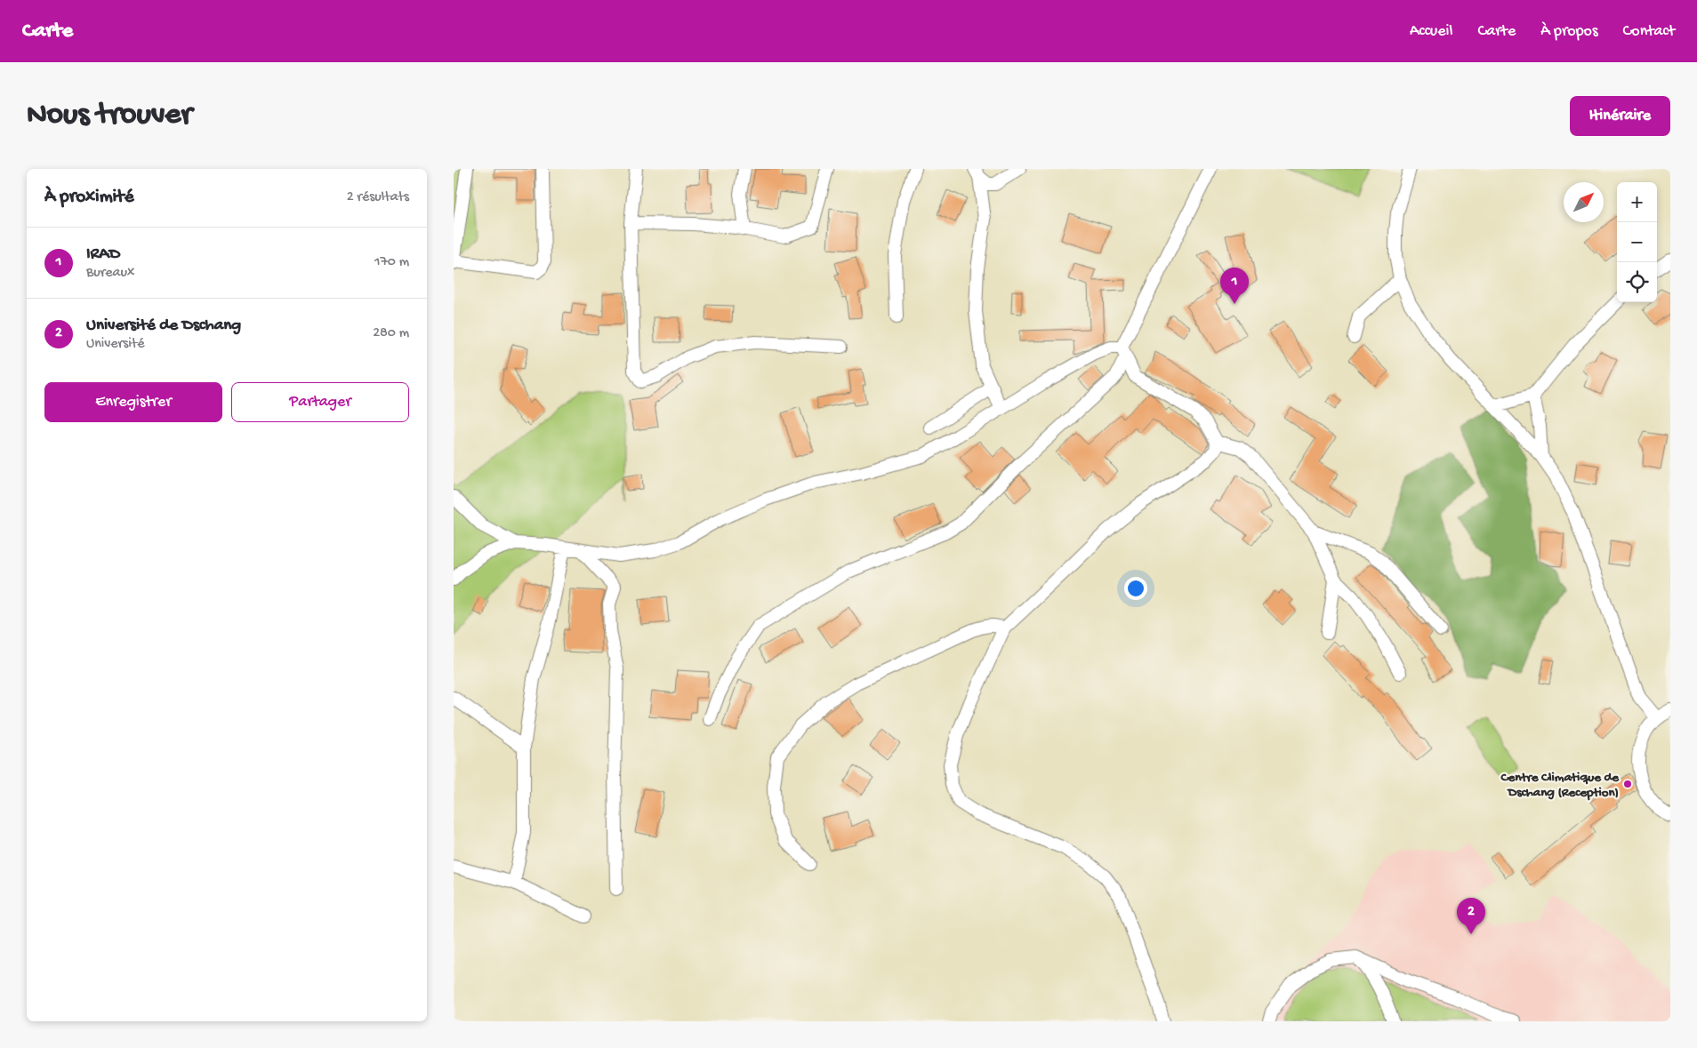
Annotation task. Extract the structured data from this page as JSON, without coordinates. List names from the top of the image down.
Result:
{
  "places": ["Centre Climatique de Dschang (Reception)"],
  "north": "top right",
  "page": {
    "header": "Carte",
    "nav": [
      "Accueil",
      "Carte",
      "À propos",
      "Contact"
    ],
    "buttons": [
      "Itinéraire",
      ["Enregistrer", "Partager"]
    ],
    "title": "Nous trouver",
    "heading": ["À proximité", "2 résultats"],
    "map_buttons": ["+", "−"],
    "list": [
      {
        "mark": "1",
        "name": "IRAD",
        "note": "Bureaux",
        "value": "170 m"
      },
      {
        "mark": "2",
        "name": "Université de Dschang",
        "note": "Université",
        "value": "280 m"
      }
    ],
    "pins": ["1", "2"]
  }
}
